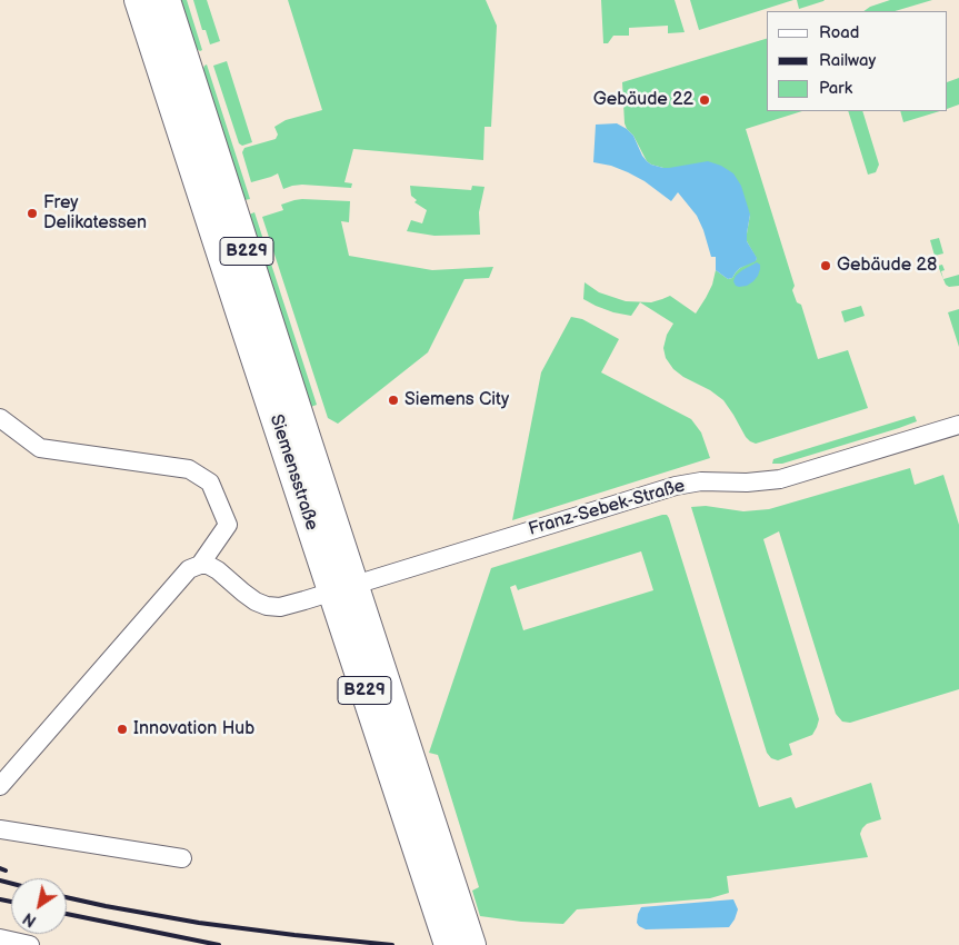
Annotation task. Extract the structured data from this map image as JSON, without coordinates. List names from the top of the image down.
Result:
{
  "streets": {
    "main road": ["B229", "Siemensstraße"],
    "street": ["Franz-Sebek-Straße"]
  },
  "crossings": [
    ["Siemensstraße", "Franz-Sebek-Straße"]
  ],
  "places": [
    "Gebäude 22",
    "Frey Delikatessen",
    "Gebäude 28",
    "Siemens City",
    "Innovation Hub"
  ],
  "legend": ["Road", "Railway", "Park"],
  "north": "bottom left"
}
